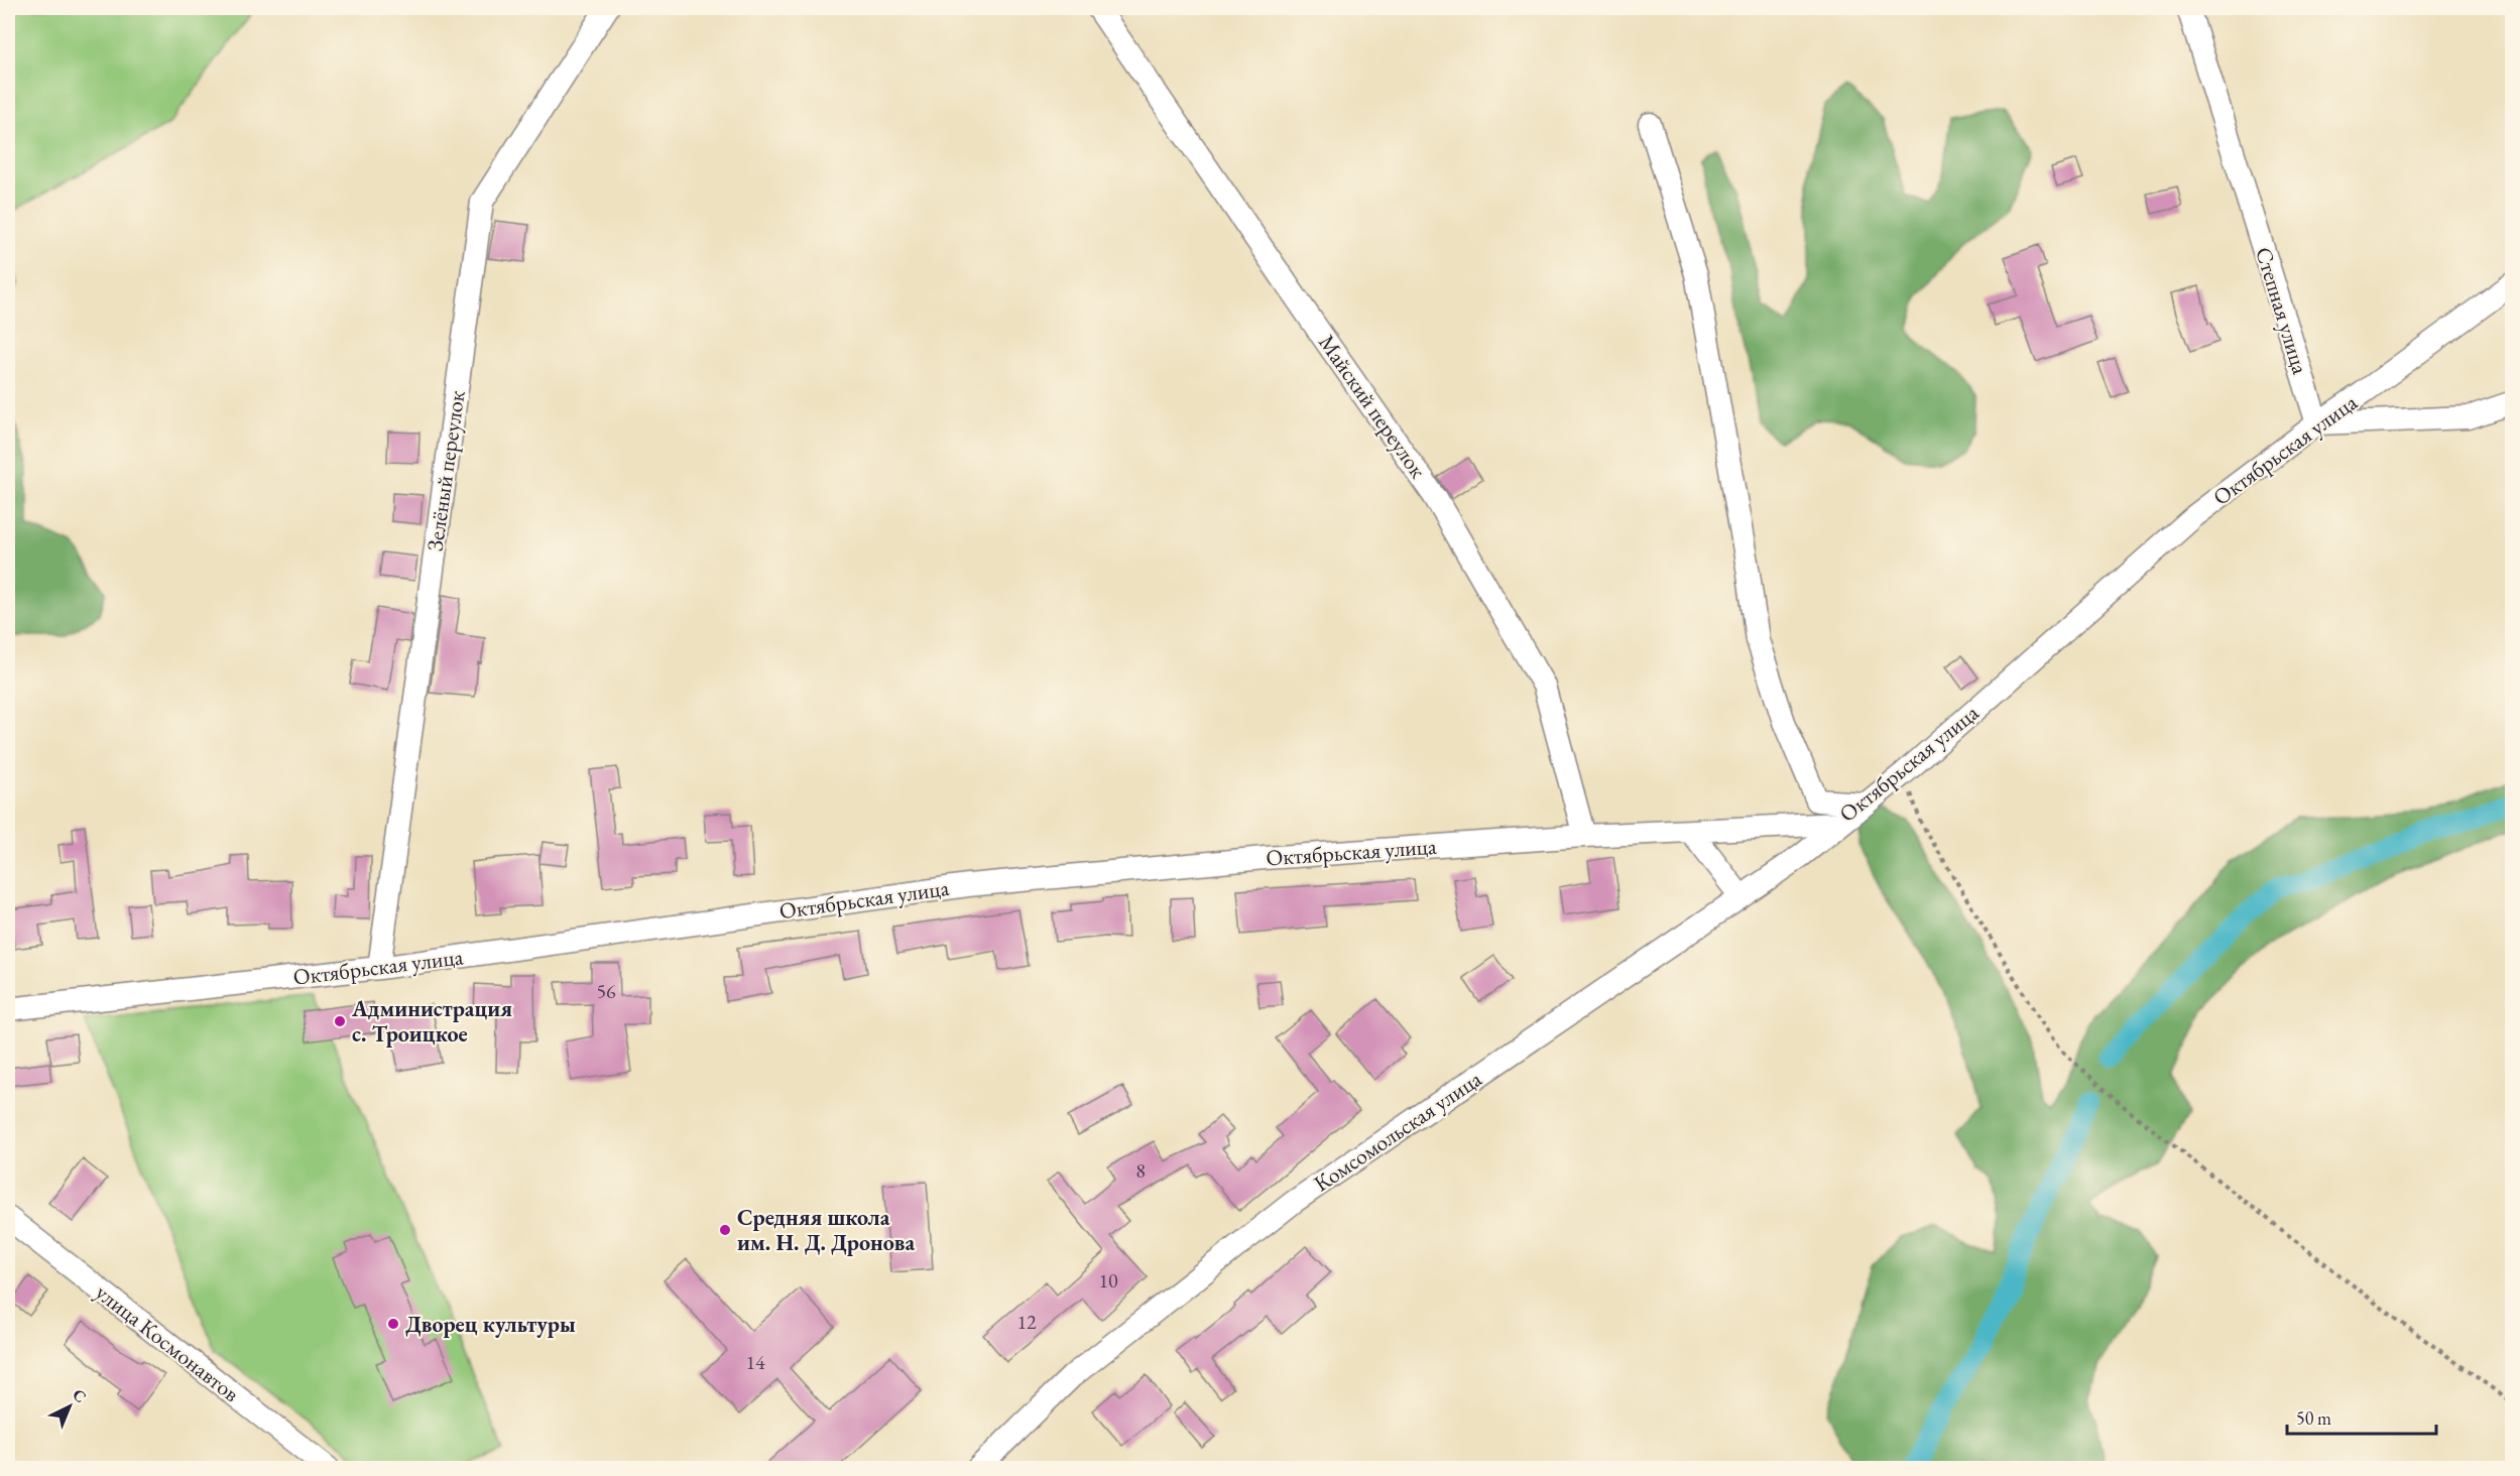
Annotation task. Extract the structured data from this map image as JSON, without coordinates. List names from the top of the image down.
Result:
{
  "streets": {
    "street": [
      "Степная улица",
      "Майский переулок",
      "Октябрьская улица",
      "Зелёный переулок",
      "Комсомольская улица",
      "улица Космонавтов"
    ]
  },
  "crossings": [
    ["Степная улица", "Октябрьская улица"],
    ["Майский переулок", "Октябрьская улица"],
    ["Октябрьская улица", "Зелёный переулок"],
    ["Октябрьская улица", "Комсомольская улица"]
  ],
  "places": ["Администрация с. Троицкое", "Средняя школа им. Н. Д. Дронова", "Дворец культуры"],
  "house_numbers": [
    "56",
    "8",
    "10",
    "12",
    "14"
  ],
  "scale_bar": "50 m",
  "north": "top right"
}
